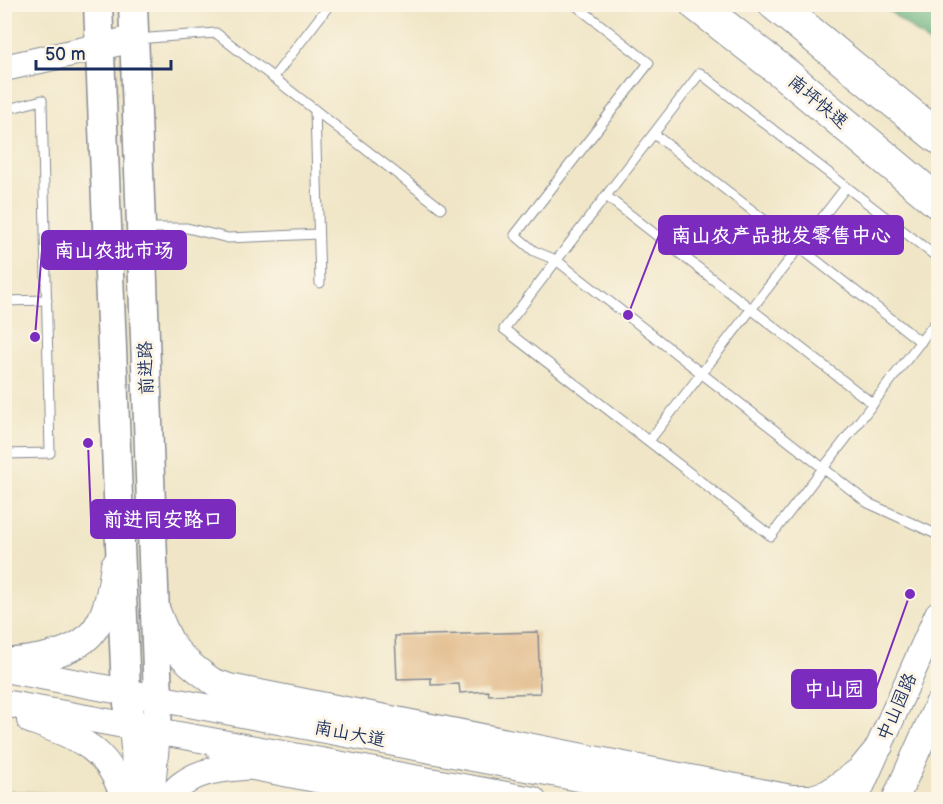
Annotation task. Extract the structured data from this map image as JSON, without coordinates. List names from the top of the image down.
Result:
{
  "streets": {
    "highway": ["南坪快速"],
    "main road": ["前进路", "中山园路", "南山大道"]
  },
  "crossings": [
    ["前进路", "南山大道"]
  ],
  "places": [
    "南山农产品批发零售中心",
    "南山农批市场",
    "前进同安路口",
    "中山园"
  ],
  "scale_bar": "50 m"
}
